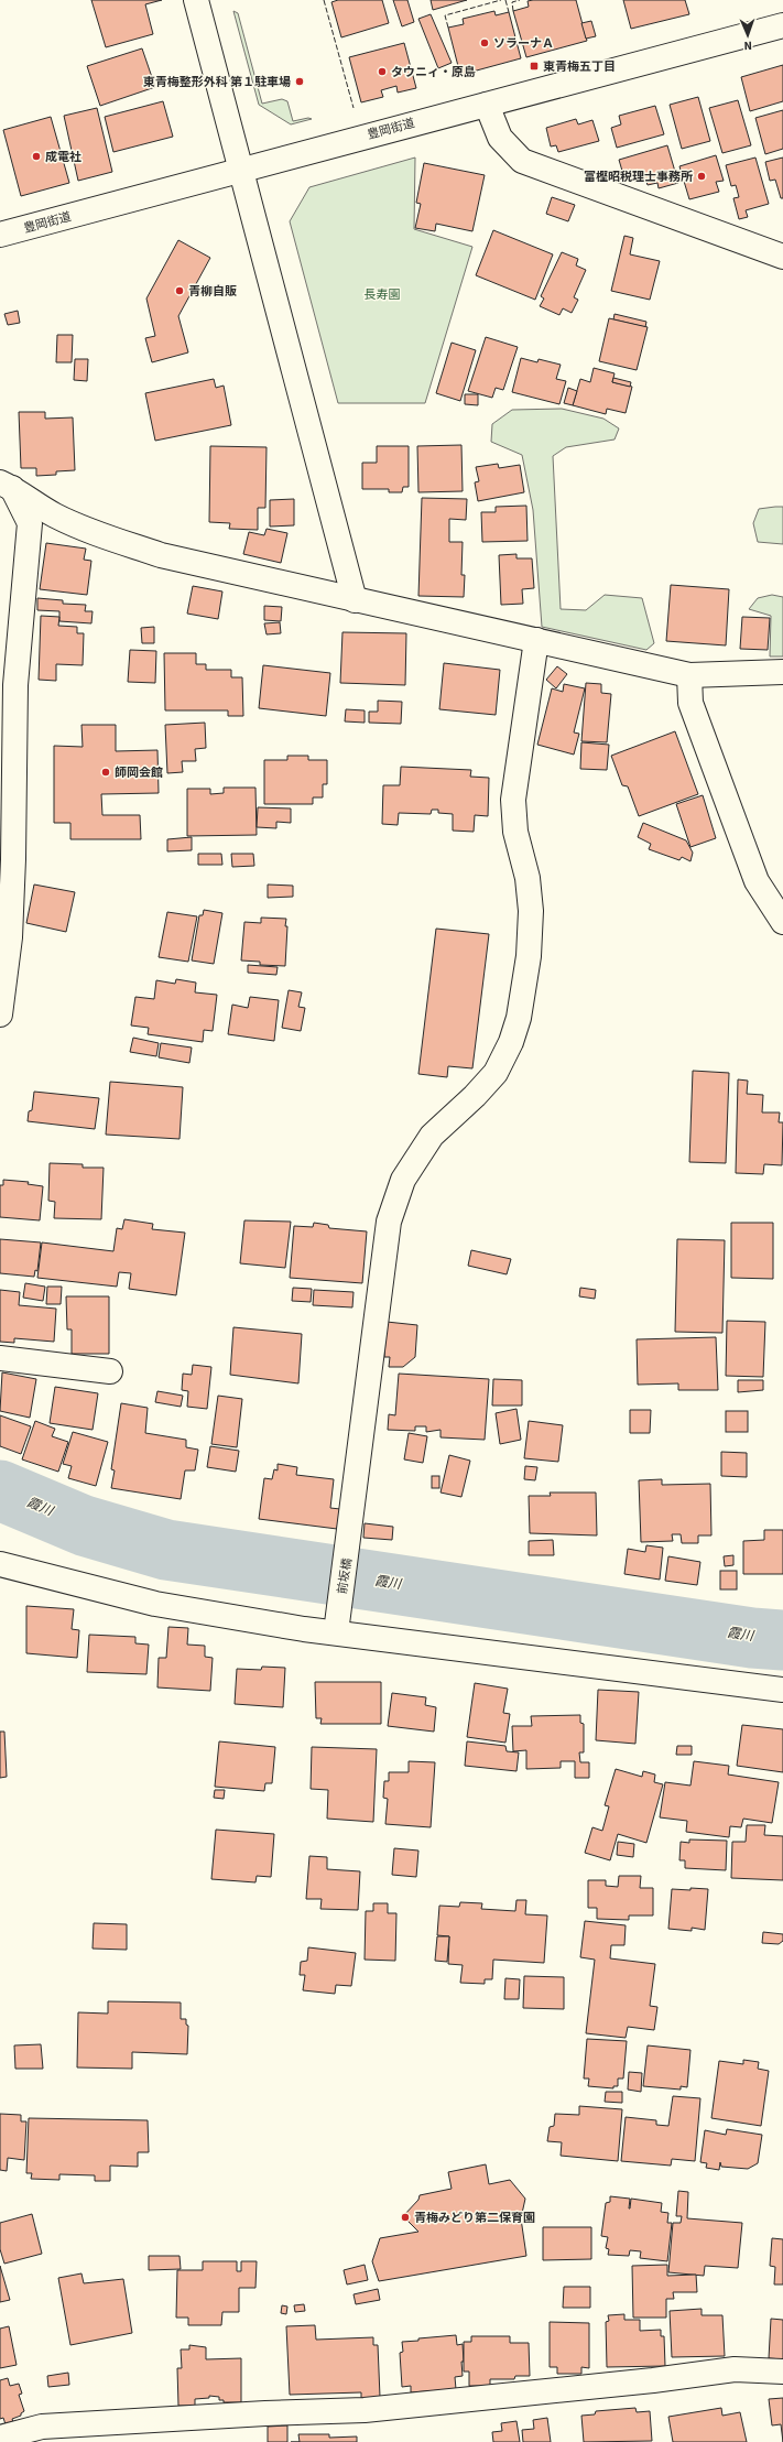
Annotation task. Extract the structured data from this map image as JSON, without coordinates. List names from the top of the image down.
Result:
{
  "streets": {
    "street": ["豊岡街道", "前坂橋"]
  },
  "water": ["霞川"],
  "parks": ["長寿園"],
  "places": {
    "other": [
      "ソラーナＡ",
      "タウニィ・原島",
      "東青梅整形外科 第１駐車場",
      "成電社",
      "富樫昭税理士事務所",
      "青柳自販",
      "師岡会館",
      "青梅みどり第二保育園"
    ],
    "transit": ["東青梅五丁目"]
  },
  "north": "bottom"
}
